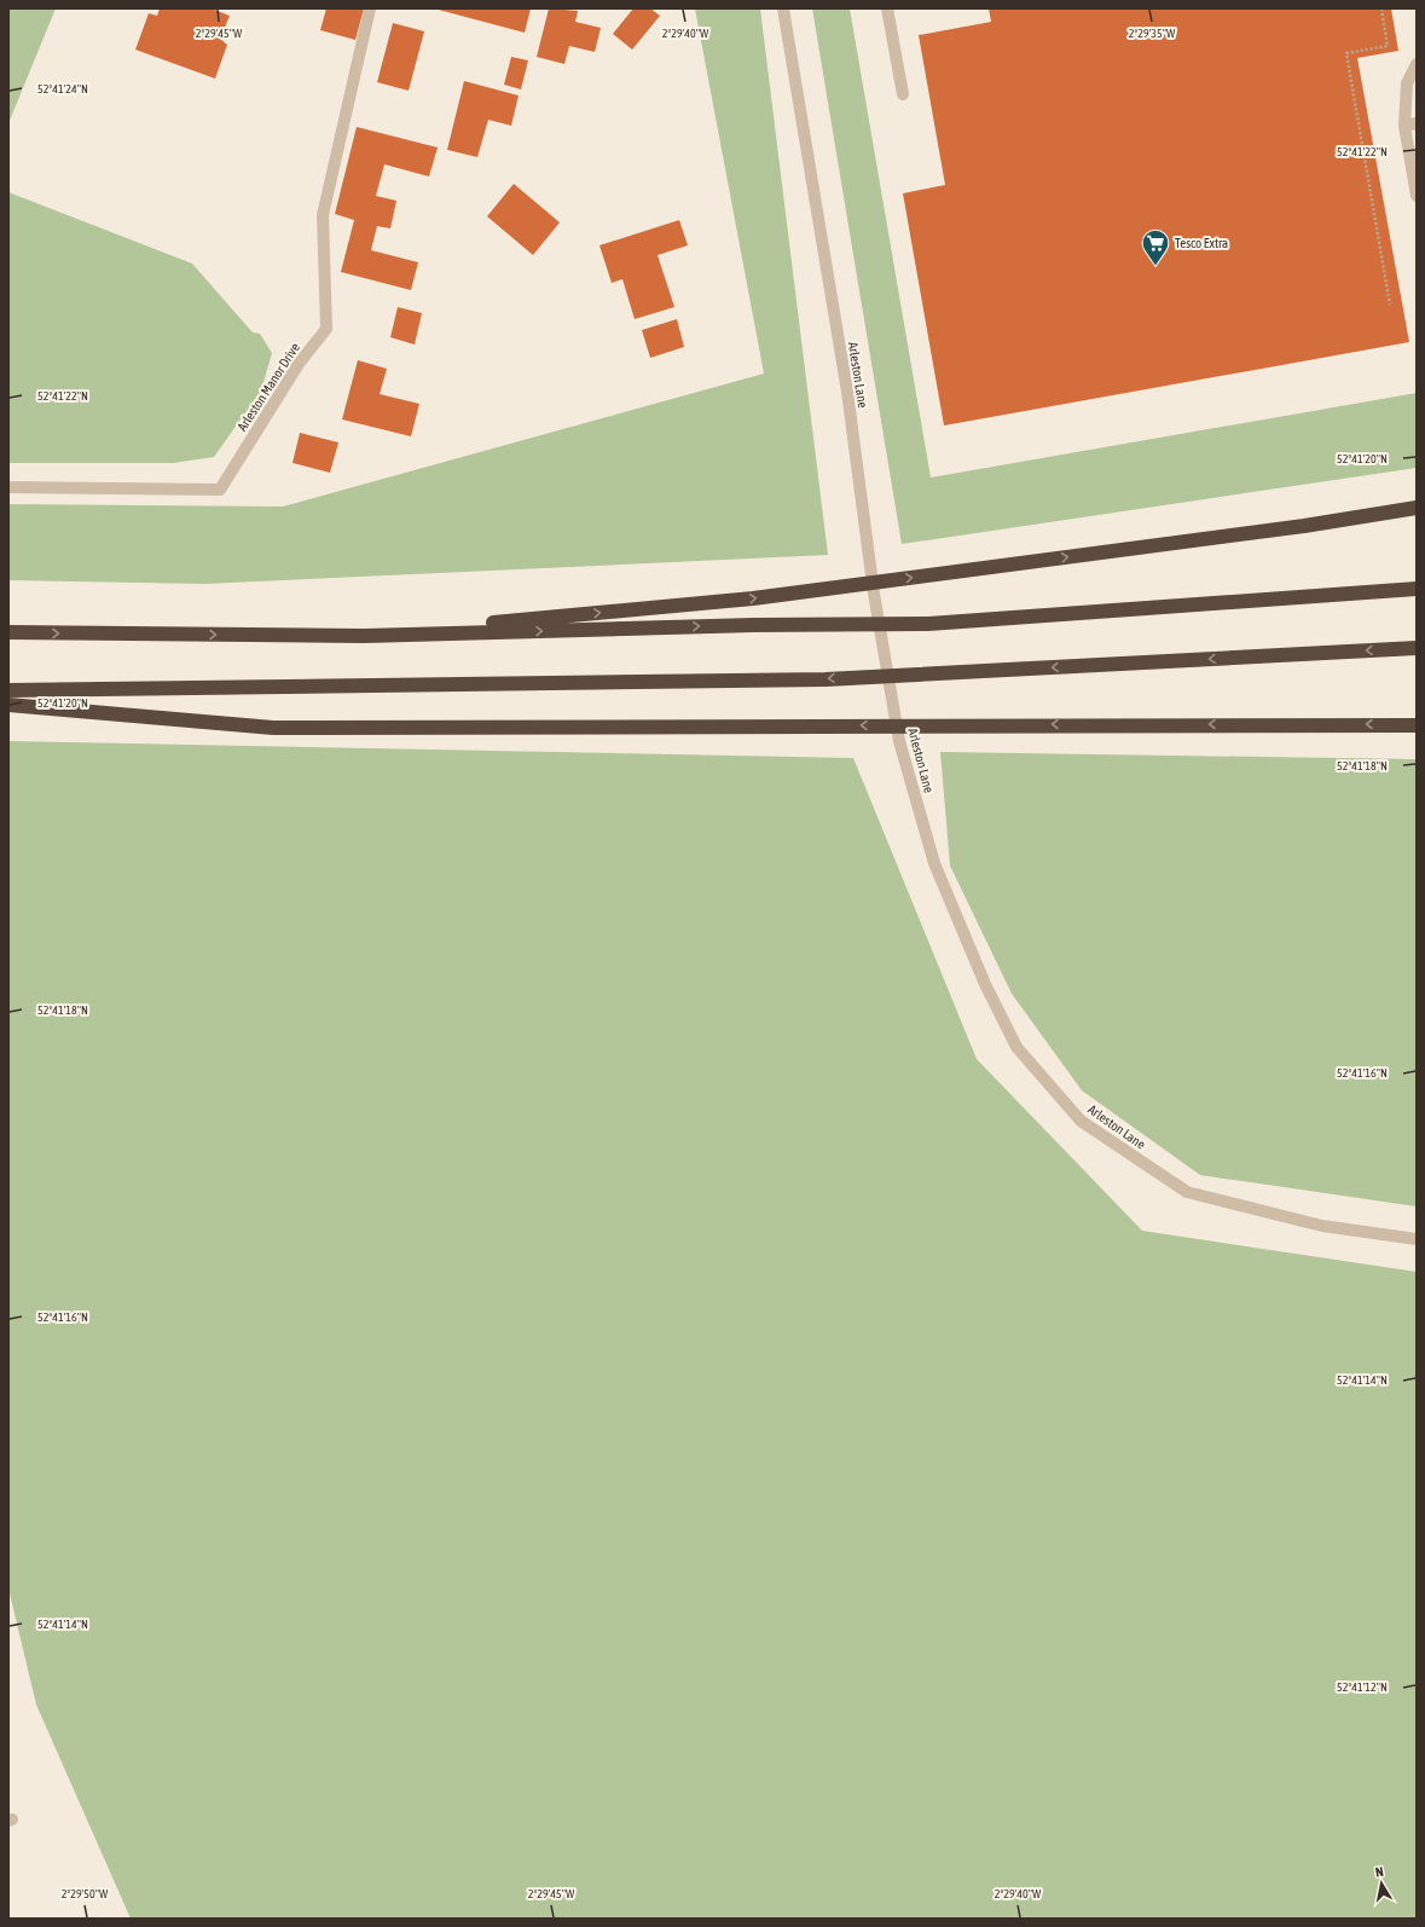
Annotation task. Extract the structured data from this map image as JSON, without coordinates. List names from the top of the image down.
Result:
{
  "streets": {
    "street": ["Arleston Lane", "Arleston Manor Drive"]
  },
  "places": {
    "supermarket": ["Tesco Extra"]
  },
  "north": "top",
  "coordinates": [
    "2°29'45\"W",
    "2°29'40\"W",
    "2°29'35\"W",
    "52°41'24\"N",
    "52°41'22\"N",
    "52°41'20\"N",
    "52°41'18\"N",
    "52°41'16\"N",
    "52°41'14\"N",
    "52°41'12\"N",
    "2°29'50\"W"
  ]
}
